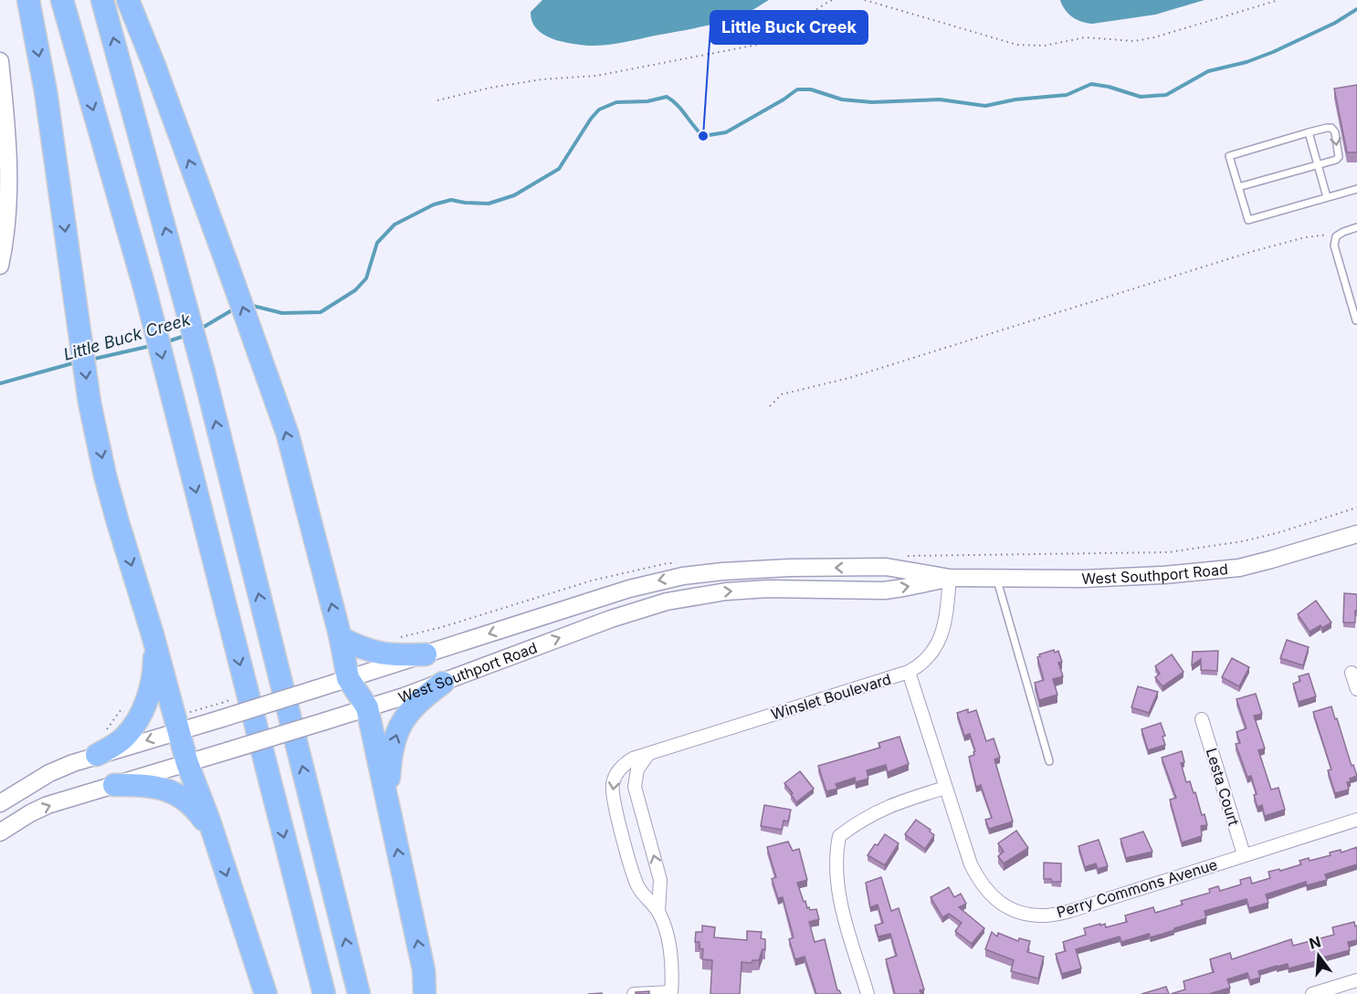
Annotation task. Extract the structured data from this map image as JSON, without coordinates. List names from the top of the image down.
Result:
{
  "streets": {
    "main road": ["West Southport Road"],
    "street": ["Winslet Boulevard", "Lesta Court", "Perry Commons Avenue"]
  },
  "crossings": [
    ["West Southport Road", "Winslet Boulevard"],
    ["Winslet Boulevard", "Perry Commons Avenue"],
    ["Lesta Court", "Perry Commons Avenue"]
  ],
  "water": ["Little Buck Creek"],
  "places": ["Little Buck Creek"],
  "north": "top"
}
